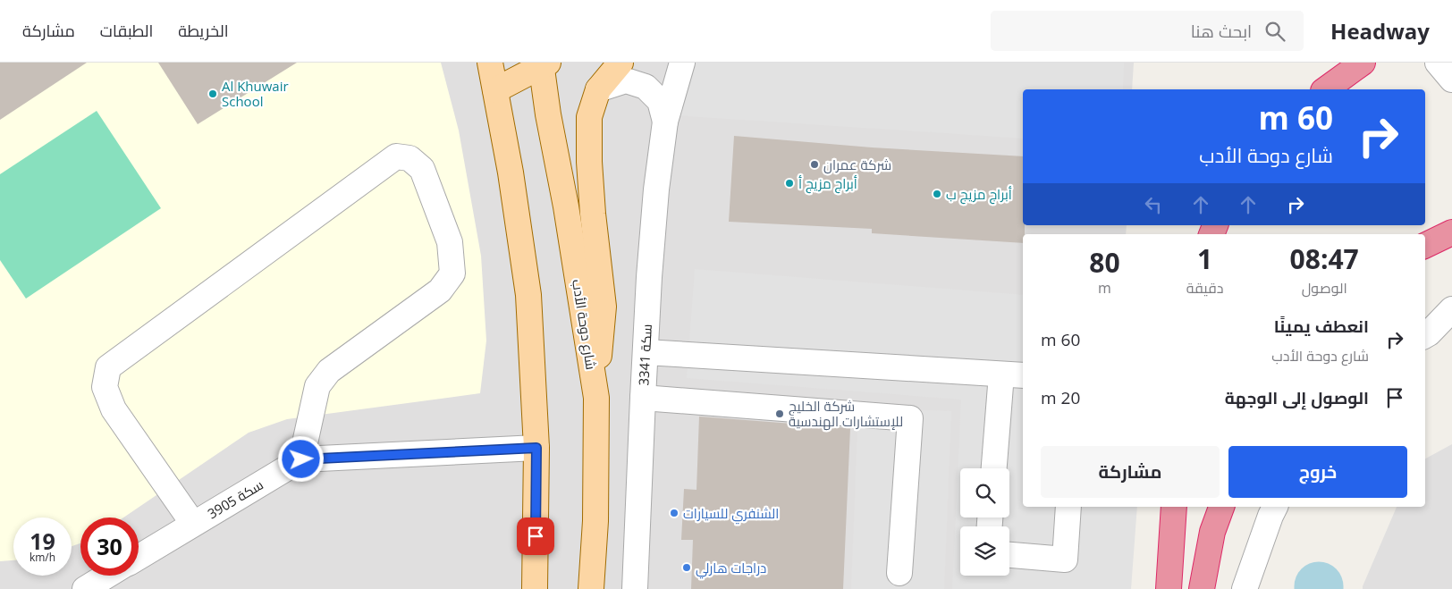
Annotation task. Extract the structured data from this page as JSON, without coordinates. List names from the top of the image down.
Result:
{
  "streets": {
    "main road": ["شارع دوحة الأدب"],
    "street": ["سكة 3341", "سكة 3905"]
  },
  "places": [
    "Al Khuwair School",
    "شركة عمران",
    "أبراج مزيج أ",
    "أبراج مزيج ب",
    "شركة الخليج للإستشارات الهندسية",
    "الشنفري للسيارات",
    "دراجات هارلي"
  ],
  "page": {
    "header": "Headway",
    "search": "ابحث هنا",
    "nav": ["الخريطة", "الطبقات", "مشاركة"],
    "turn": ["60 m", "شارع دوحة الأدب"],
    "eta": [
      "08:47",
      "الوصول",
      "1",
      "دقيقة",
      "80",
      "m"
    ],
    "list": [
      {
        "name": "انعطف يمينًا",
        "note": "شارع دوحة الأدب",
        "value": "60 m"
      },
      {
        "name": "الوصول إلى الوجهة",
        "value": "20 m"
      }
    ],
    "buttons": ["خروج", "مشاركة"],
    "speed": "19 km/h",
    "limit": "30"
  }
}
